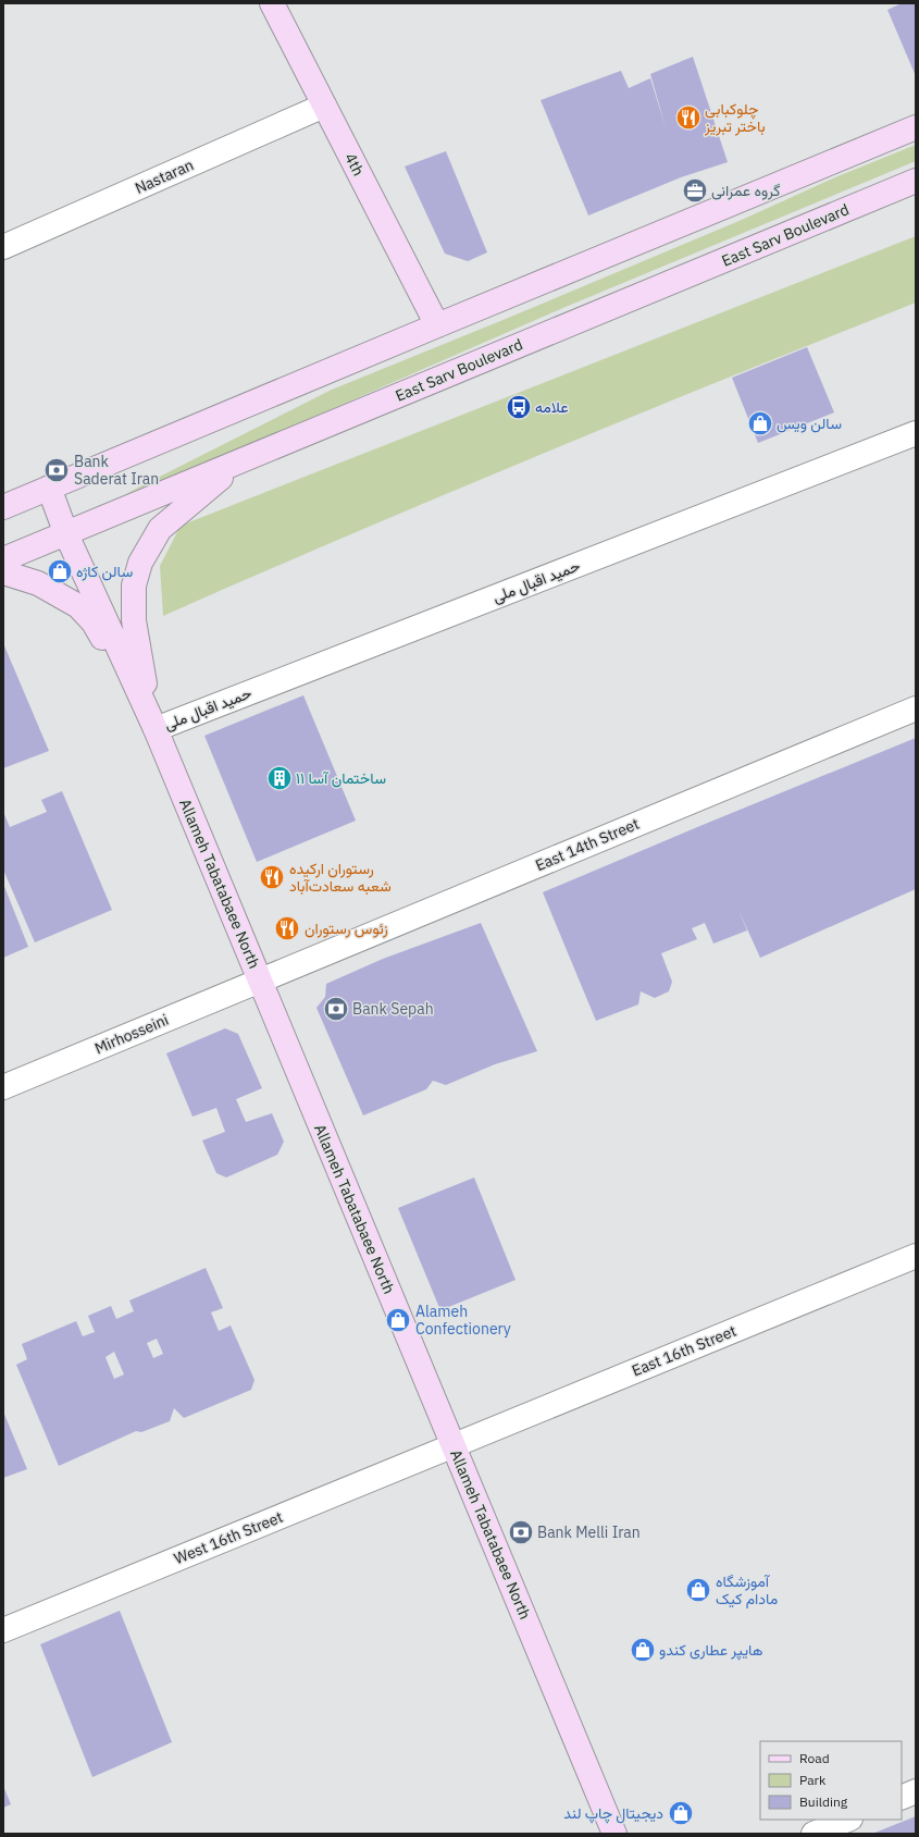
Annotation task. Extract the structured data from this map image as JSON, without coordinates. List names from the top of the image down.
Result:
{
  "streets": {
    "street": [
      "4th",
      "Nastaran",
      "East Sarv Boulevard",
      "حمید اقبال ملی",
      "East 14th Street",
      "Allameh Tabatabaee North",
      "Mirhosseini",
      "East 16th Street",
      "West 16th Street"
    ]
  },
  "crossings": [
    ["4th", "Nastaran"],
    ["East Sarv Boulevard", "Allameh Tabatabaee North"],
    ["حمید اقبال ملی", "Allameh Tabatabaee North"],
    ["East 14th Street", "Allameh Tabatabaee North"],
    ["East 14th Street", "Mirhosseini"],
    ["Allameh Tabatabaee North", "Mirhosseini"],
    ["Allameh Tabatabaee North", "East 16th Street"],
    ["Allameh Tabatabaee North", "West 16th Street"],
    ["East 16th Street", "West 16th Street"]
  ],
  "places": {
    "restaurant": ["چلوکبابی باختر تبریز", "رستوران ارکیده شعبه سعادت‌آباد", "زئوس رستوران"],
    "office": ["گروه عمرانی"],
    "bus stop": ["علامه"],
    "shop": [
      "سالن ویس",
      "سالن كاژه",
      "Alameh Confectionery",
      "آموزشگاه مادام کیک",
      "هایپر عطاری کندو",
      "دیجیتال چاپ لند"
    ],
    "bank": ["Bank Saderat Iran", "Bank Sepah", "Bank Melli Iran"],
    "building": ["ساختمان آسا ۱۱"]
  },
  "legend": ["Road", "Park", "Building"]
}
